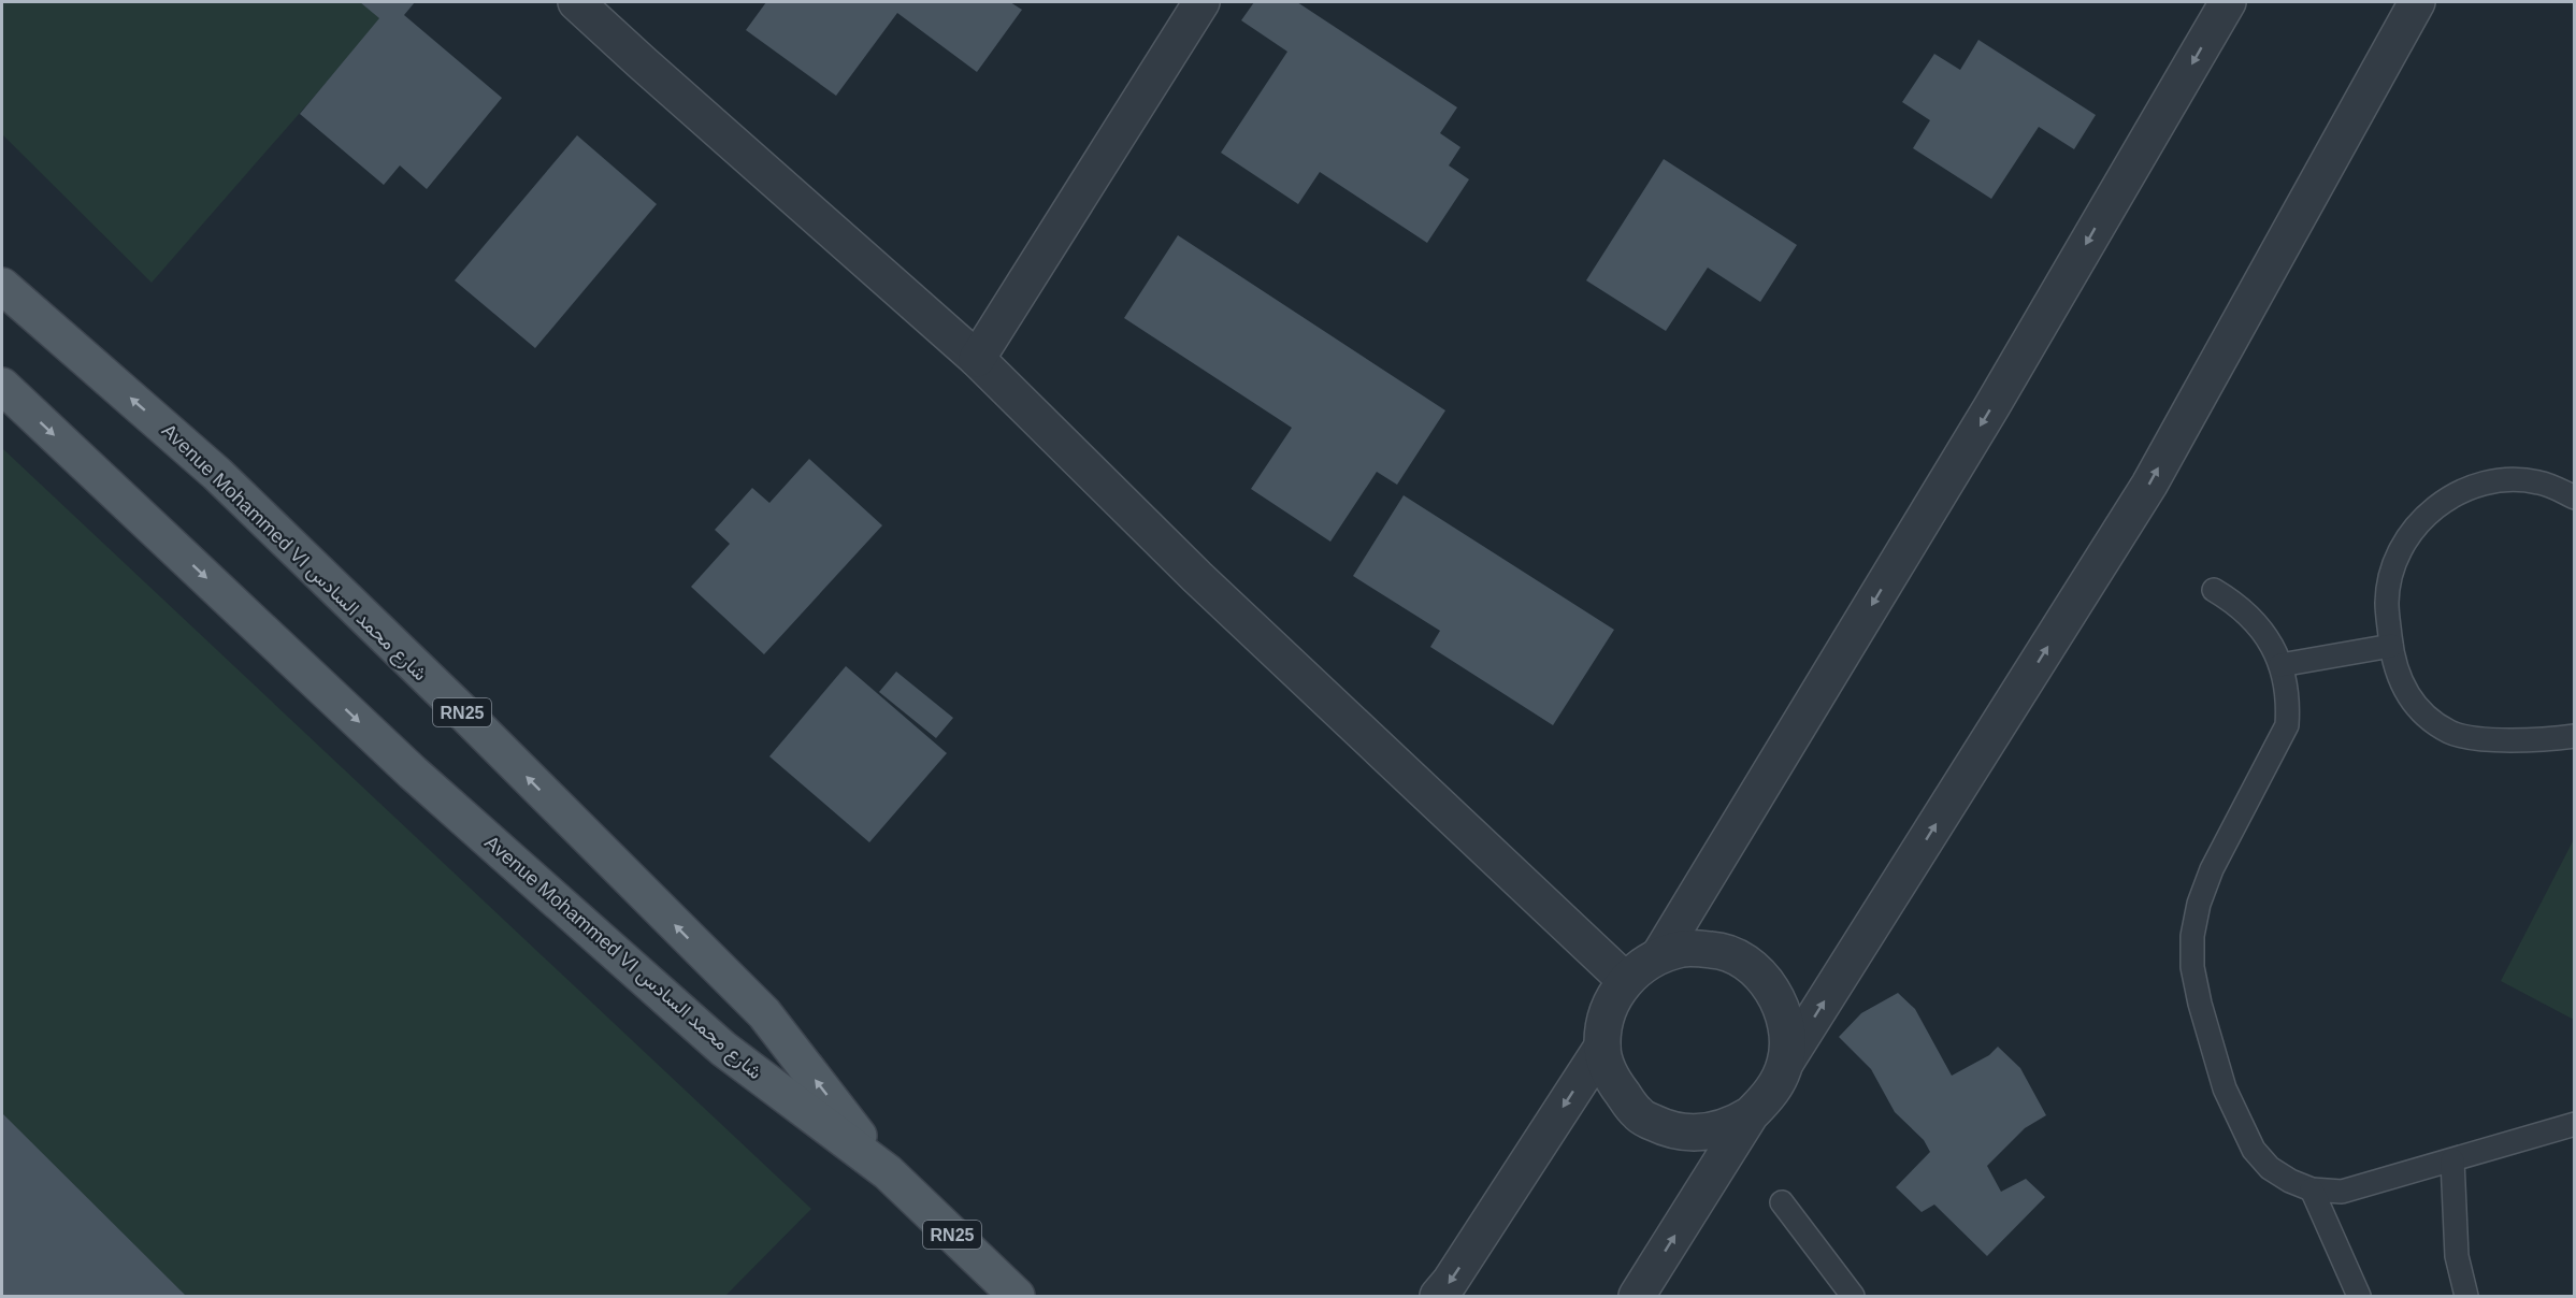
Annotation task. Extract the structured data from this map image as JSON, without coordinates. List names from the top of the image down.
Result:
{
  "streets": {
    "main road": ["Avenue Mohammed VI شارع محمد السادس", "RN25"]
  }
}
